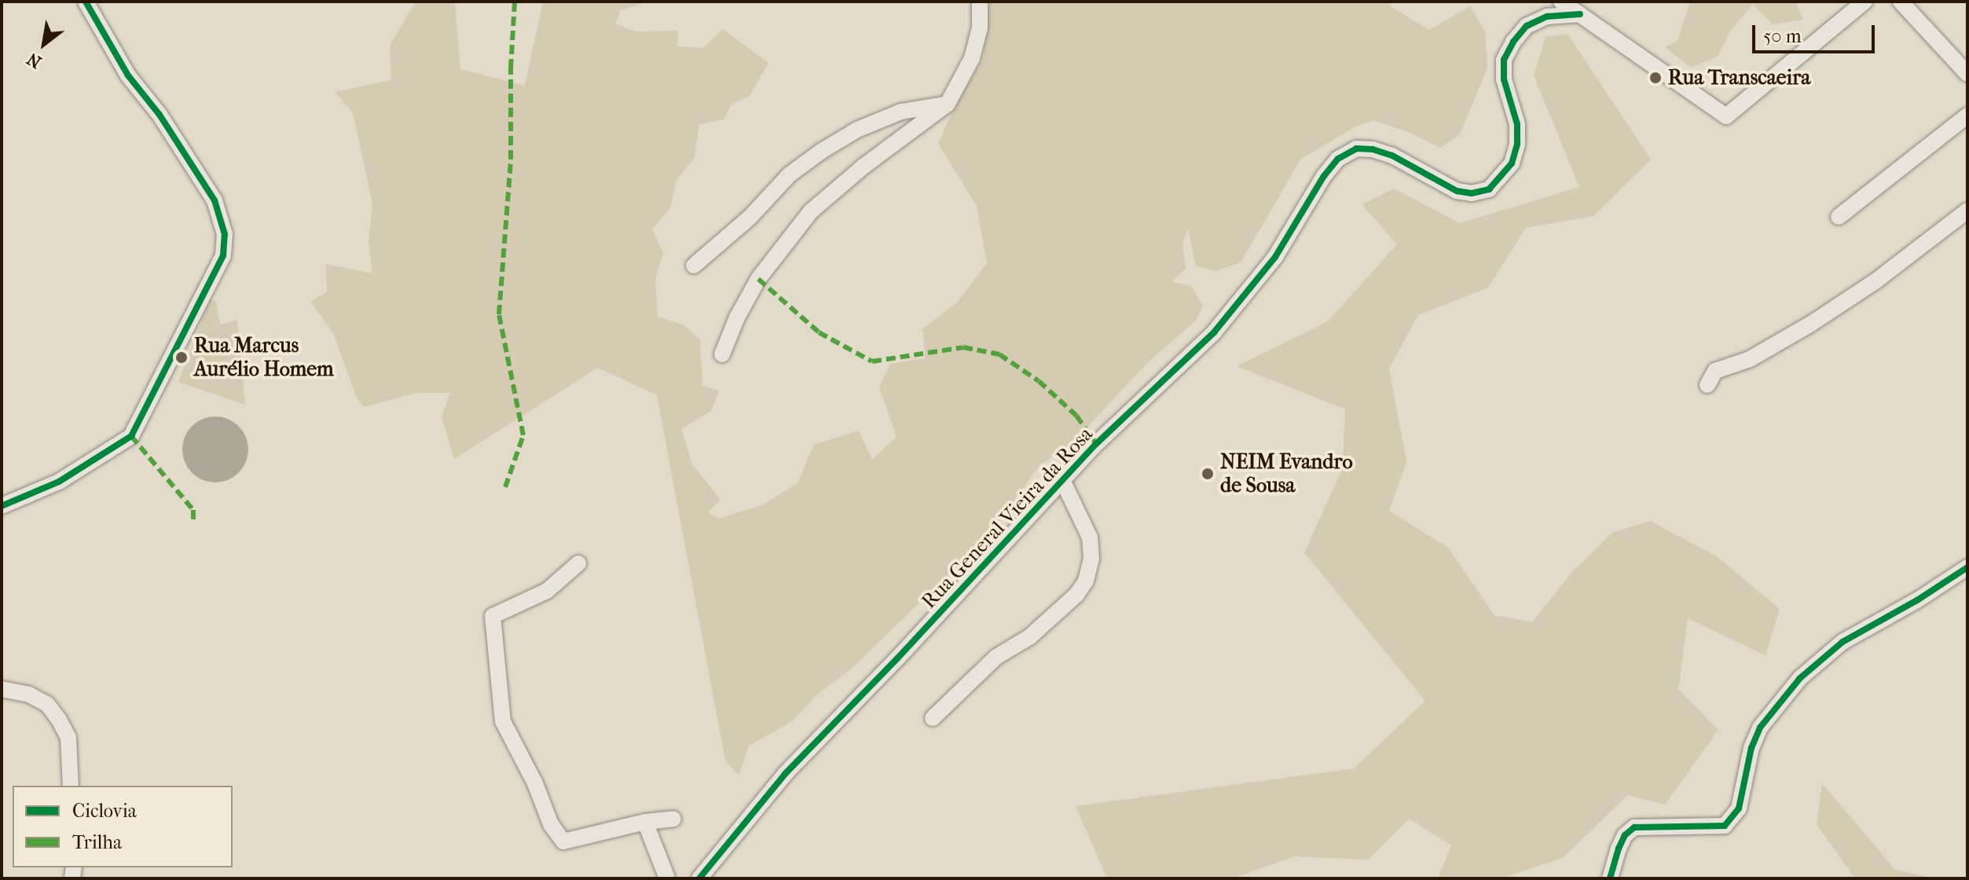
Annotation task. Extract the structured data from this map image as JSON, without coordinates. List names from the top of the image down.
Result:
{
  "streets": {
    "street": ["Rua General Vieira da Rosa"]
  },
  "places": ["Rua Transcaeira", "Rua Marcus Aurélio Homem", "NEIM Evandro de Sousa"],
  "legend": ["Ciclovia", "Trilha"],
  "scale_bar": "50 m",
  "north": "bottom left"
}
